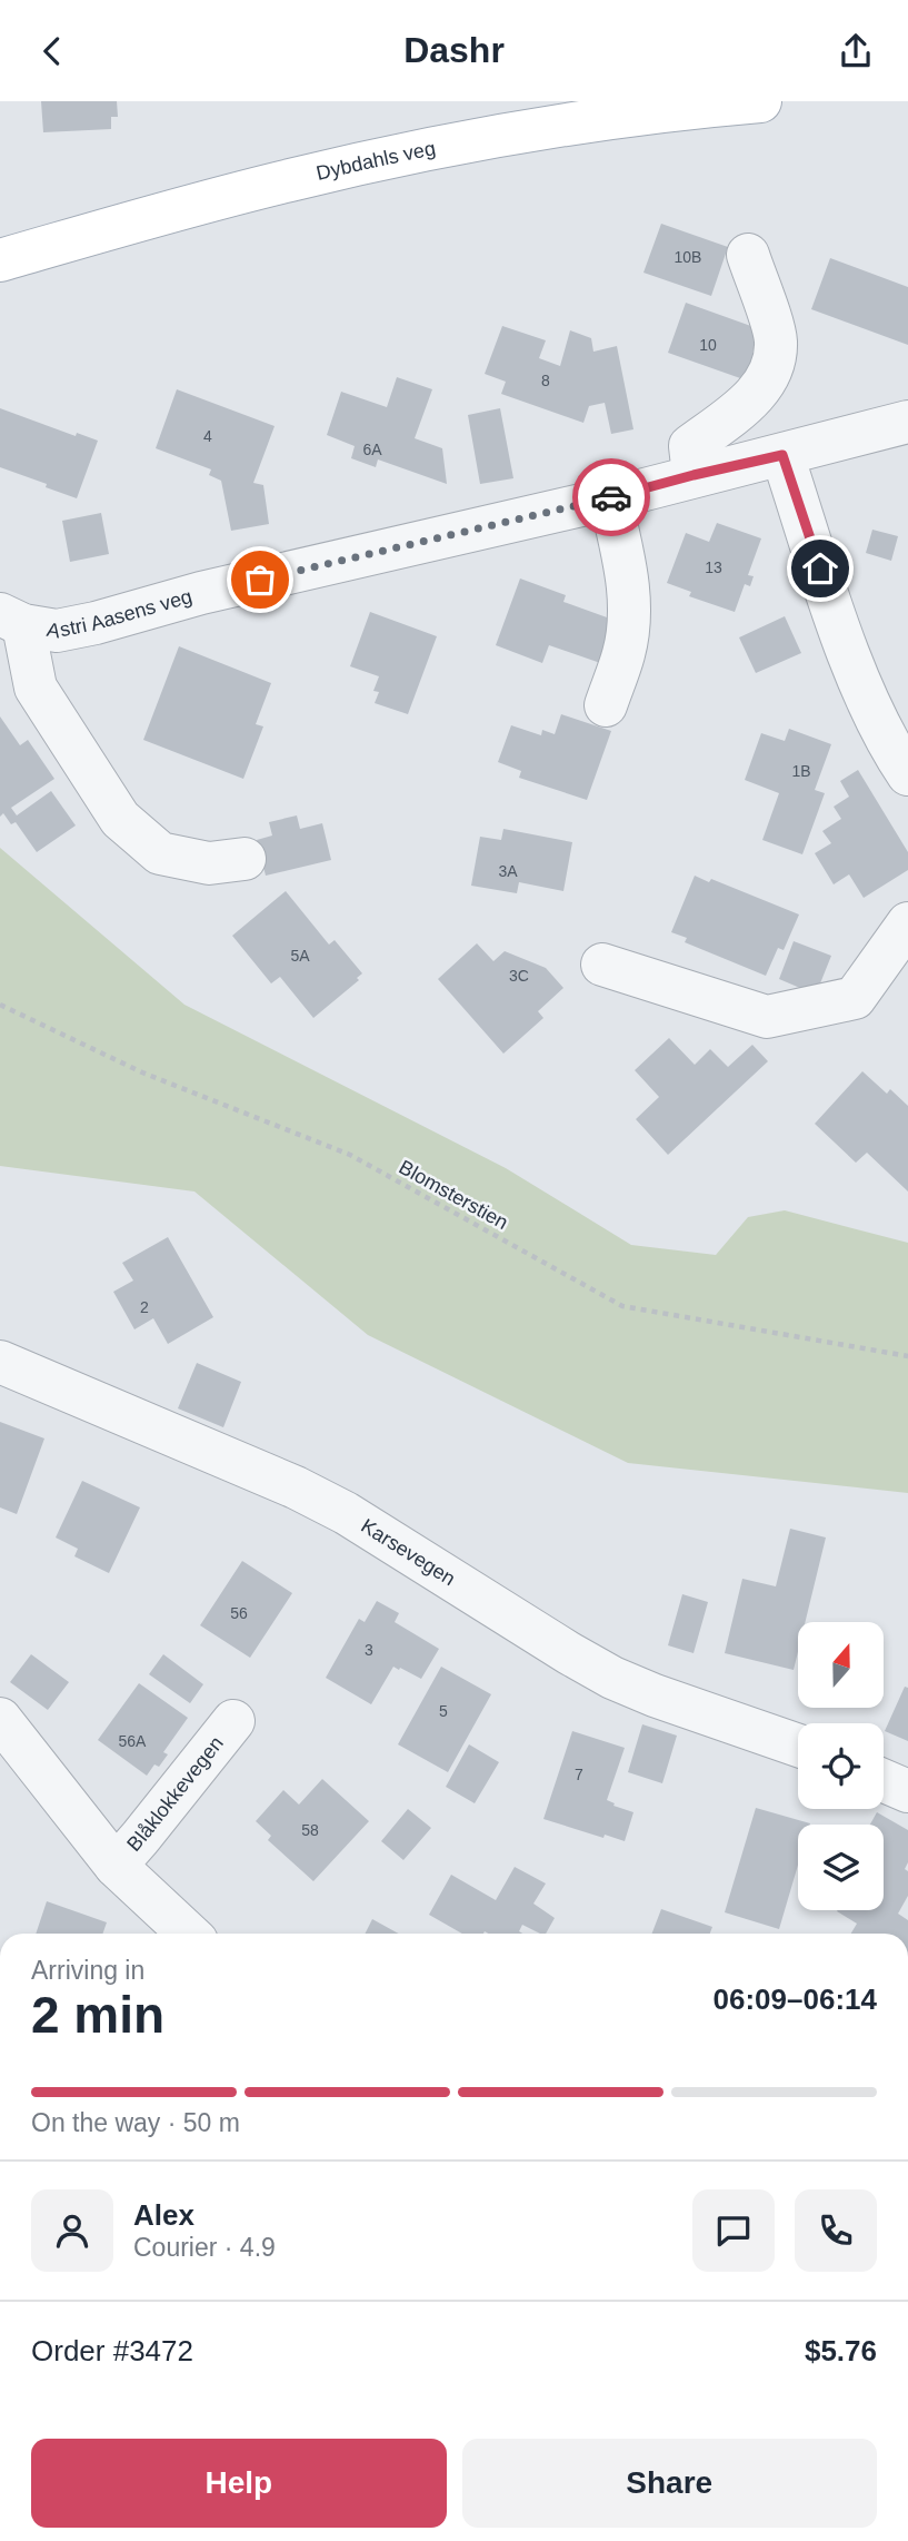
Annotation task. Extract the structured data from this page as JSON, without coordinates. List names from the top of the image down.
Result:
{
  "streets": {
    "main road": ["Dybdahls veg"],
    "street": ["Astri Aasens veg", "Karsevegen", "Blåklokkevegen"],
    "path": ["Blomsterstien"]
  },
  "house_numbers": [
    "10B",
    "10",
    "8",
    "4",
    "6A",
    "13",
    "1B",
    "3A",
    "5A",
    "3C",
    "2",
    "56",
    "3",
    "5",
    "56A",
    "7",
    "58"
  ],
  "north": "top",
  "page": {
    "header": "Dashr",
    "heading": ["2 min", "Arriving in", "06:09–06:14"],
    "panel": [
      "Alex",
      "Courier · 4.9",
      "Order #3472",
      "$5.76"
    ],
    "bar": "On the way · 50 m",
    "buttons": ["Help", "Share"]
  }
}
